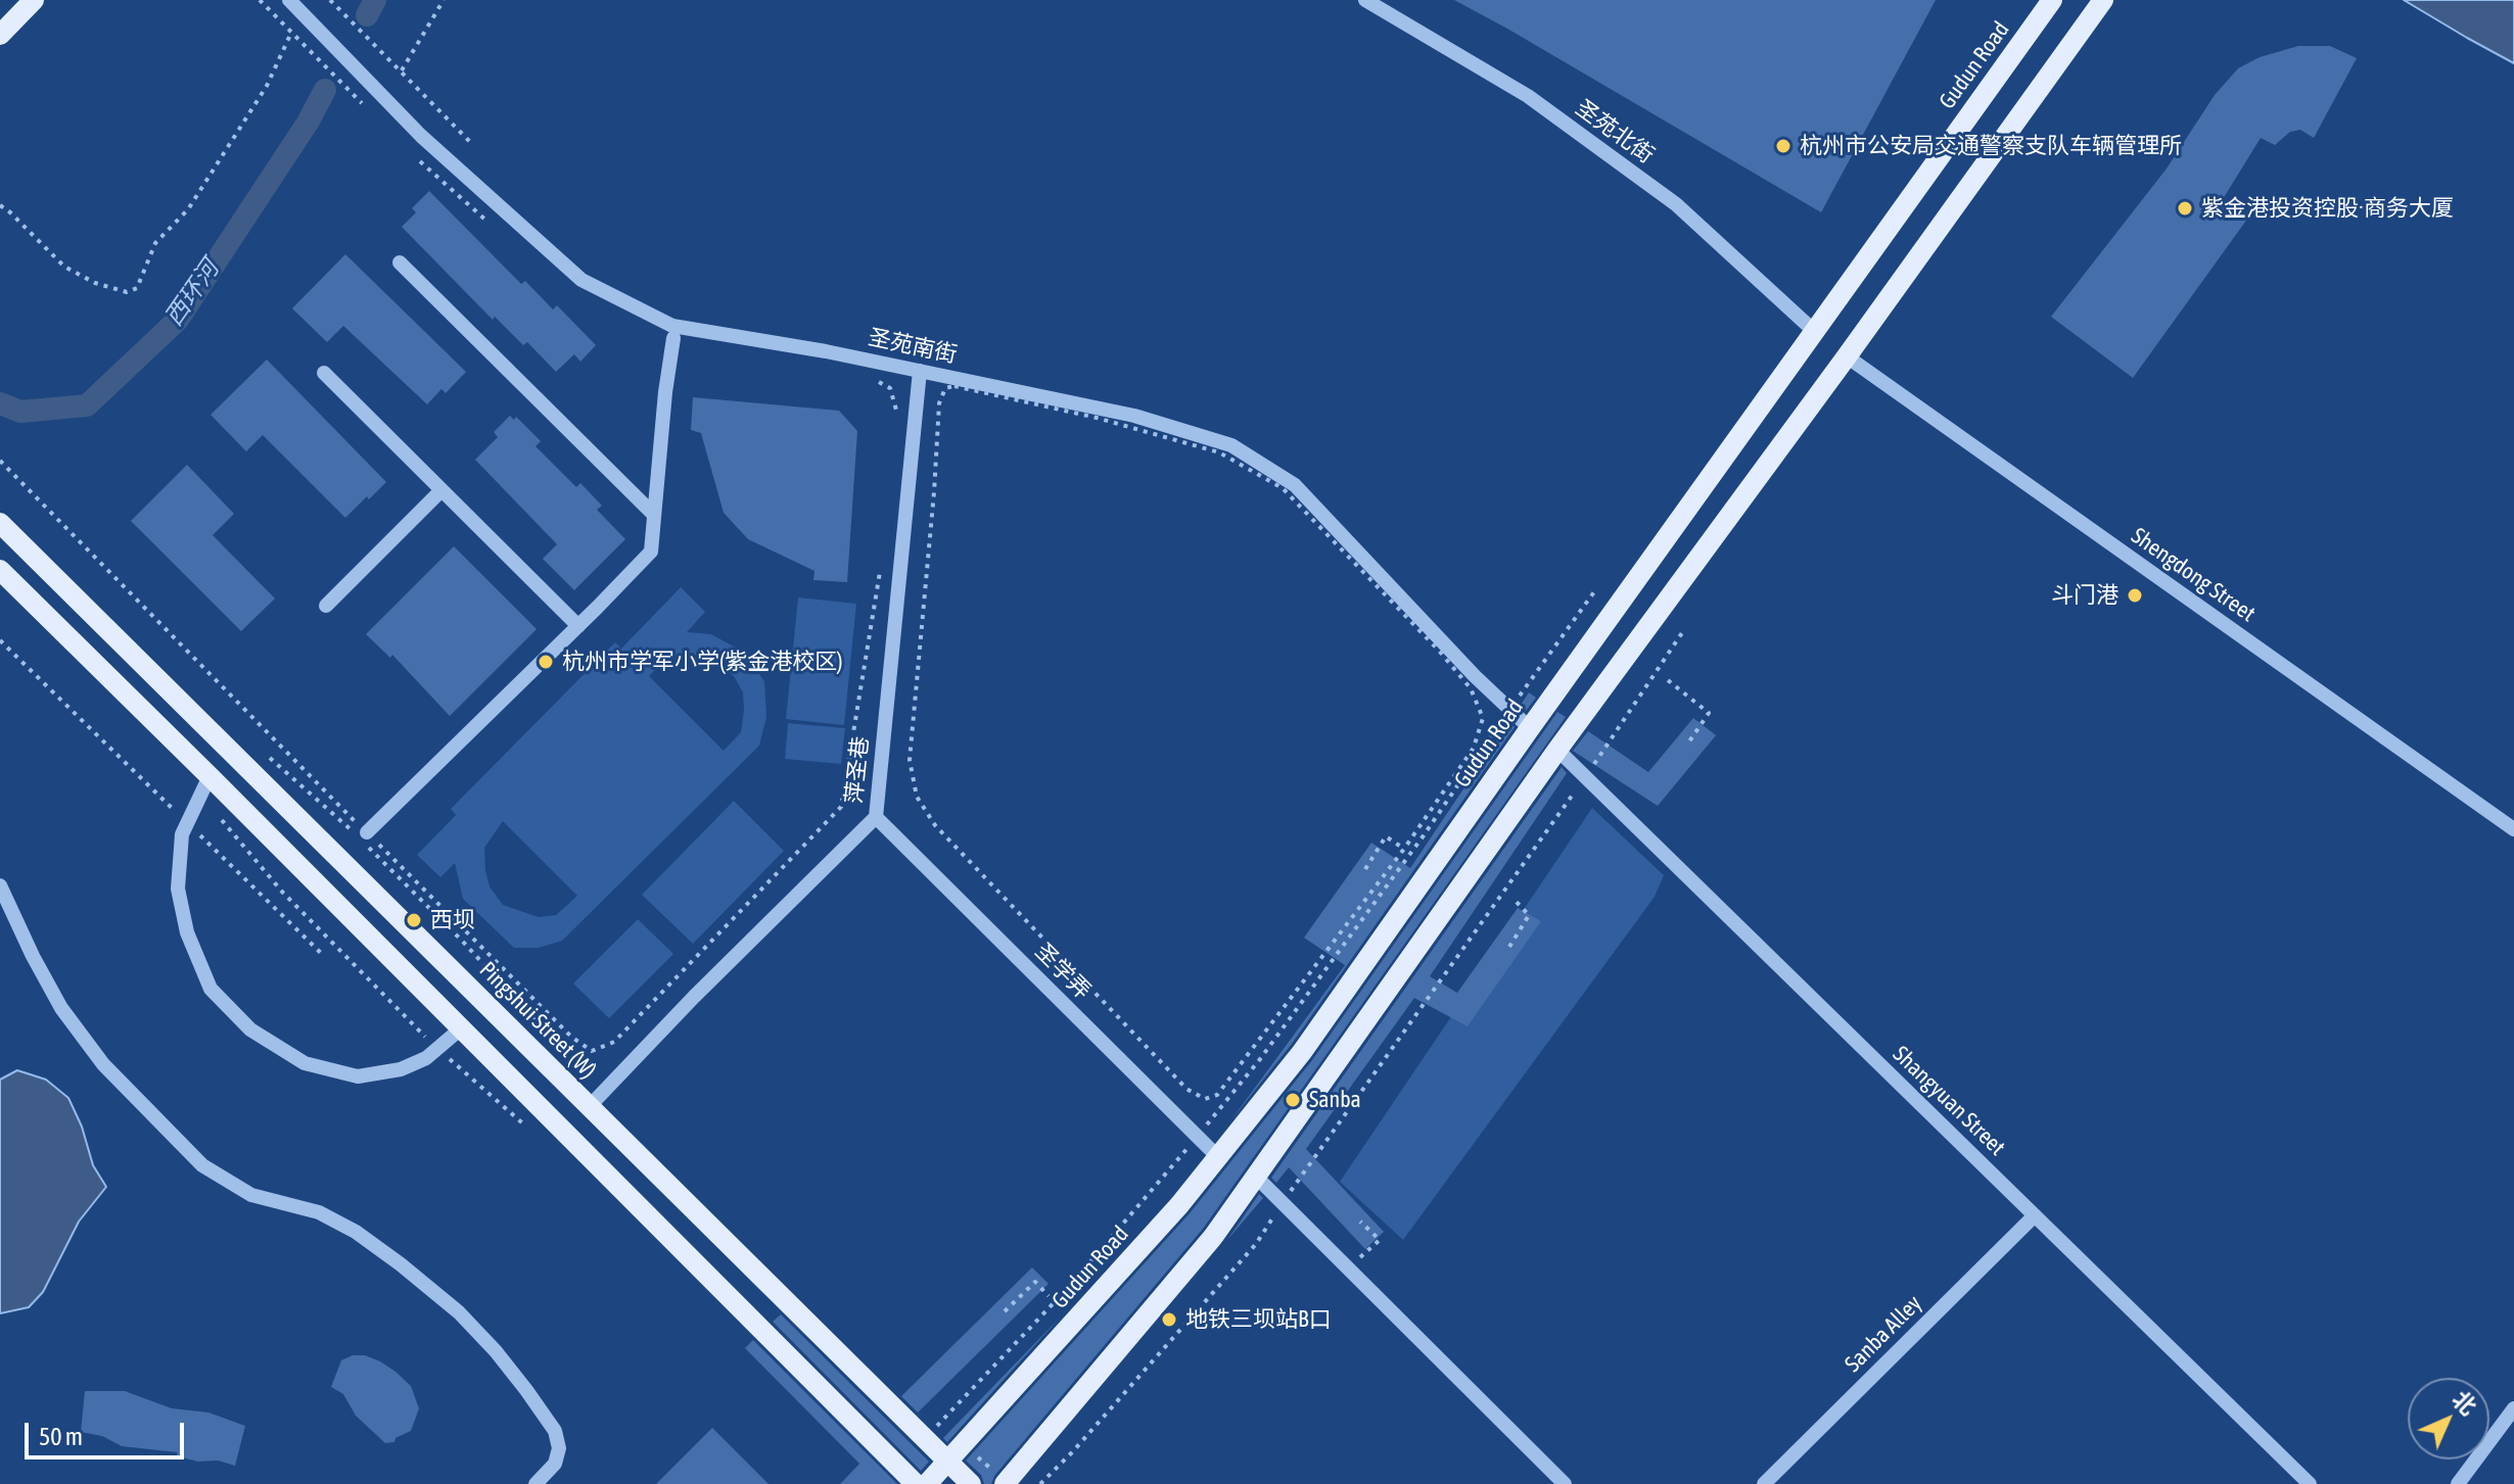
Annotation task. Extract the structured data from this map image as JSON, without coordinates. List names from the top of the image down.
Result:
{
  "streets": {
    "main road": ["Gudun Road", "Pingshui Street (W)"],
    "street": [
      "圣苑北街",
      "圣苑南街",
      "Shengdong Street",
      "萍圣巷",
      "圣学弄",
      "Shangyuan Street",
      "Sanba Alley"
    ]
  },
  "crossings": [
    ["Gudun Road", "圣苑北街"],
    ["Gudun Road", "圣苑南街"],
    ["Gudun Road", "圣学弄"],
    ["Gudun Road", "Pingshui Street (W)"],
    ["圣苑南街", "萍圣巷"],
    ["萍圣巷", "圣学弄"],
    ["萍圣巷", "Pingshui Street (W)"],
    ["Shangyuan Street", "Sanba Alley"]
  ],
  "water": ["西环河"],
  "places": [
    "杭州市公安局交通警察支队车辆管理所",
    "紫金港投资控股·商务大厦",
    "斗门港",
    "杭州市学军小学(紫金港校区)",
    "西坝",
    "Sanba",
    "地铁三坝站B口"
  ],
  "scale_bar": "50 m",
  "north": "top right"
}
